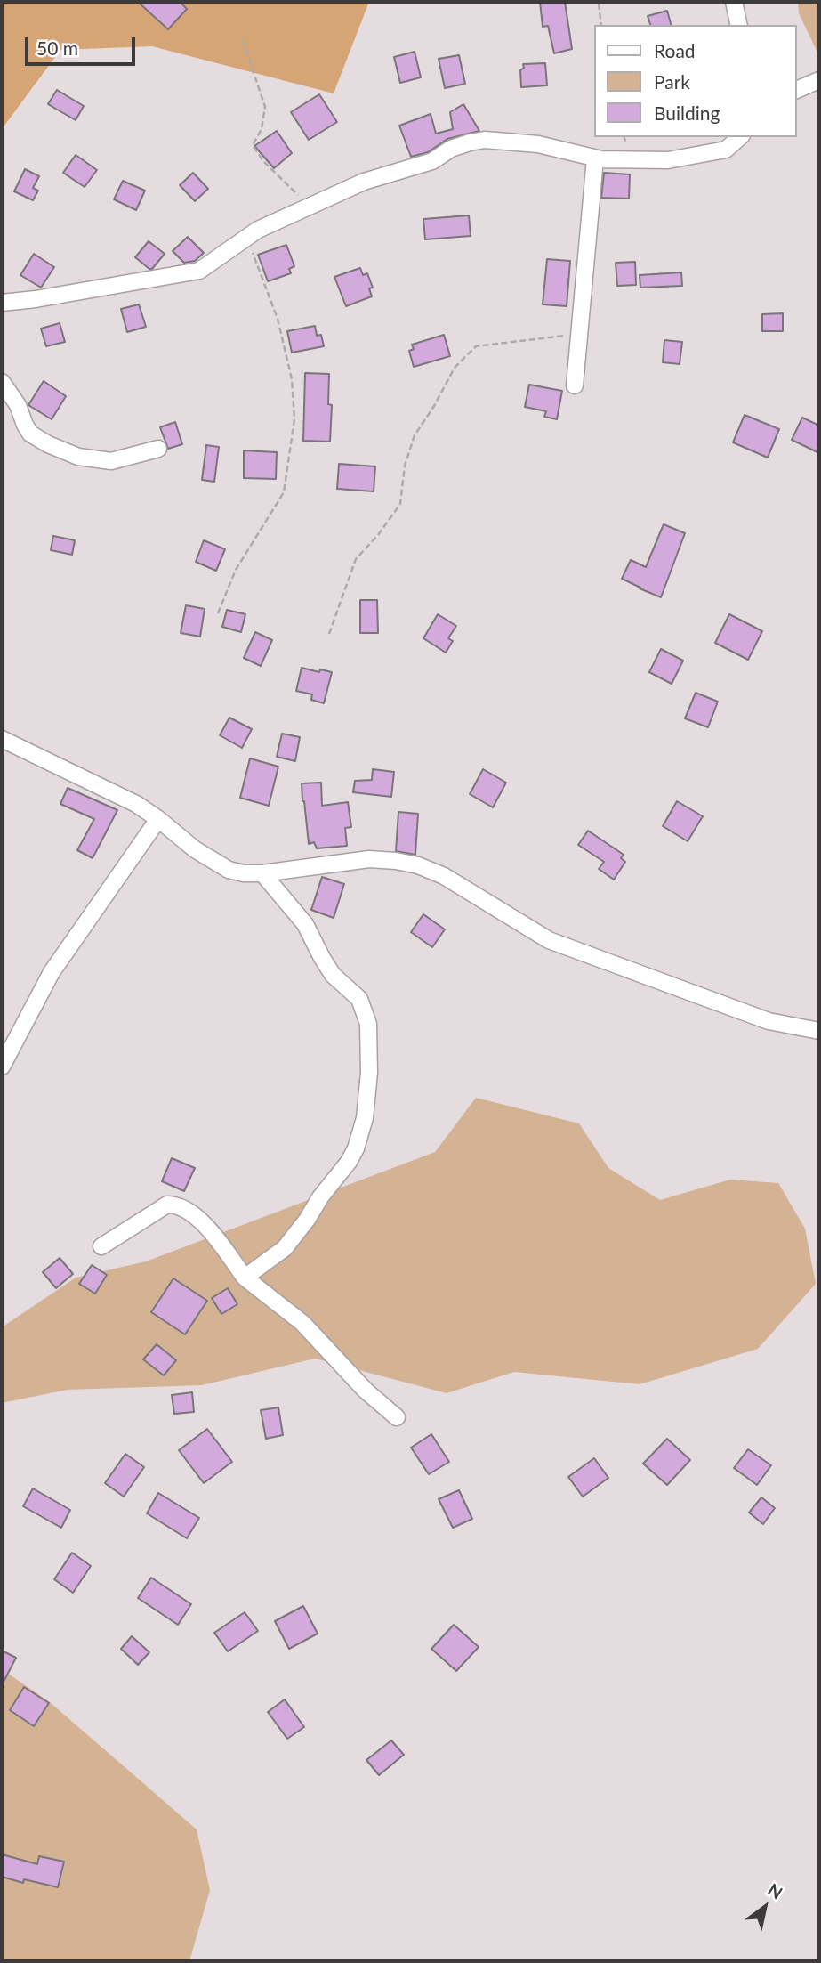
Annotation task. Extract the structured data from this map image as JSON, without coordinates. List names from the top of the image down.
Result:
{
  "legend": ["Road", "Park", "Building"],
  "scale_bar": "50 m",
  "north": "top right"
}
